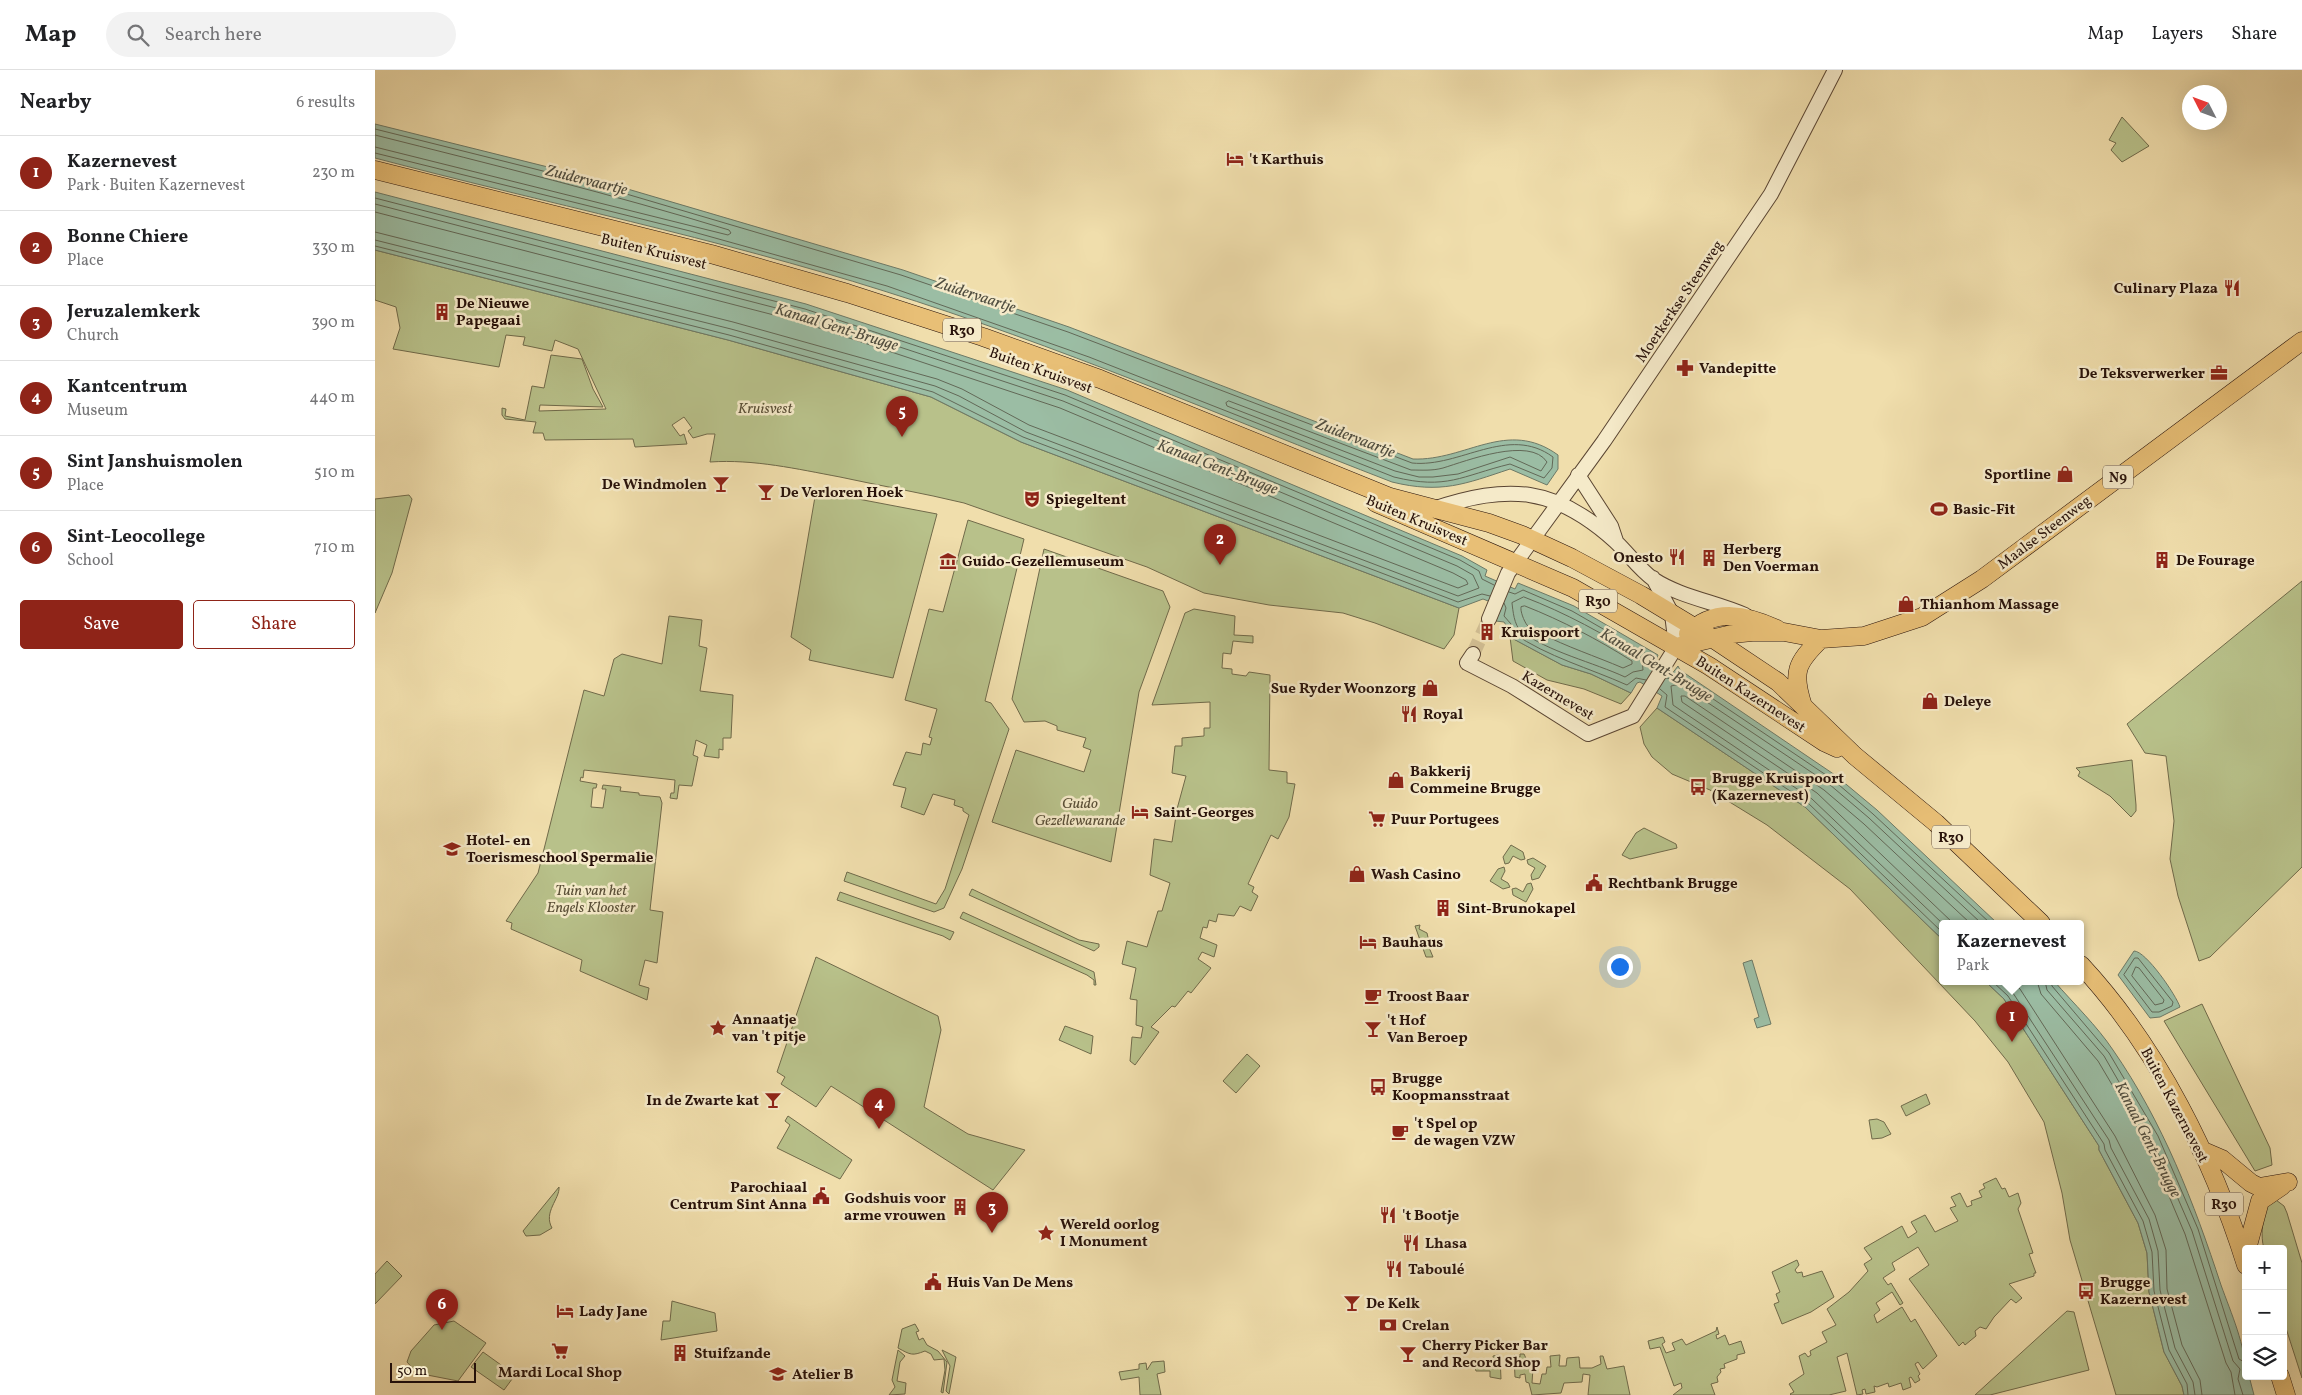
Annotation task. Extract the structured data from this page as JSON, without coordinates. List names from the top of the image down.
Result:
{
  "streets": {
    "main road": [
      "Buiten Kruisvest",
      "R30",
      "N9",
      "Maalse Steenweg",
      "Buiten Kazernevest"
    ],
    "street": ["Moerkerkse Steenweg", "Kazernevest"]
  },
  "crossings": [
    ["Buiten Kruisvest", "Moerkerkse Steenweg"],
    ["Buiten Kruisvest", "R30"],
    ["Moerkerkse Steenweg", "R30"],
    ["R30", "N9"],
    ["R30", "Maalse Steenweg"],
    ["R30", "Buiten Kazernevest"],
    ["R30", "Kazernevest"],
    ["N9", "Maalse Steenweg"],
    ["N9", "Buiten Kazernevest"],
    ["N9", "Kazernevest"],
    ["Maalse Steenweg", "Buiten Kazernevest"],
    ["Buiten Kazernevest", "Kazernevest"]
  ],
  "water": ["Zuidervaartje", "Kanaal Gent-Brugge"],
  "parks": ["Kruisvest", "Guido Gezellewarande", "Tuin van het Engels Klooster"],
  "places": {
    "hotel": [
      "'t Karthuis",
      "Saint-Georges",
      "Bauhaus",
      "Lady Jane"
    ],
    "restaurant": [
      "Culinary Plaza",
      "Onesto",
      "Royal",
      "'t Bootje",
      "Lhasa",
      "Taboulé"
    ],
    "building": [
      "De Nieuwe Papegaai",
      "Herberg Den Voerman",
      "De Fourage",
      "Kruispoort",
      "Sint-Brunokapel",
      "Godshuis voor arme vrouwen",
      "Stuifzande"
    ],
    "pharmacy": ["Vandepitte"],
    "office": ["De Teksverwerker"],
    "shop": [
      "Sportline",
      "Thianhom Massage",
      "Sue Ryder Woonzorg",
      "Deleye",
      "Bakkerij Commeine Brugge",
      "Wash Casino"
    ],
    "bar": [
      "De Windmolen",
      "De Verloren Hoek",
      "'t Hof Van Beroep",
      "In de Zwarte kat",
      "De Kelk",
      "Cherry Picker Bar and Record Shop"
    ],
    "theatre": ["Spiegeltent"],
    "sports": ["Basic-Fit"],
    "museum": ["Guido-Gezellemuseum"],
    "bus stop": ["Brugge Kruispoort (Kazernevest)", "Brugge Koopmansstraat", "Brugge Kazernevest"],
    "supermarket": ["Puur Portugees", "Mardi Local Shop"],
    "school or university": ["Hotel- en Toerismeschool Spermalie", "Atelier B"],
    "public building": ["Rechtbank Brugge", "Parochiaal Centrum Sint Anna", "Huis Van De Mens"],
    "cafe": ["Troost Baar", "'t Spel op de wagen VZW"],
    "place": ["Annaatje van 't pitje", "Wereld oorlog I Monument"],
    "bank": ["Crelan"]
  },
  "scale_bar": "50 m",
  "north": "top left",
  "page": {
    "header": "Map",
    "search": "Search here",
    "nav": ["Map", "Layers", "Share"],
    "heading": ["Nearby", "6 results"],
    "list": [
      {
        "mark": "1",
        "name": "Kazernevest",
        "note": "Park · Buiten Kazernevest",
        "value": "230 m"
      },
      {
        "mark": "2",
        "name": "Bonne Chiere",
        "note": "Place",
        "value": "330 m"
      },
      {
        "mark": "3",
        "name": "Jeruzalemkerk",
        "note": "Church",
        "value": "390 m"
      },
      {
        "mark": "4",
        "name": "Kantcentrum",
        "note": "Museum",
        "value": "440 m"
      },
      {
        "mark": "5",
        "name": "Sint Janshuismolen",
        "note": "Place",
        "value": "510 m"
      },
      {
        "mark": "6",
        "name": "Sint-Leocollege",
        "note": "School",
        "value": "710 m"
      }
    ],
    "pins": [
      "5",
      "2",
      "1",
      "4",
      "3",
      "6"
    ],
    "buttons": ["Save", "Share"],
    "popup": ["Kazernevest", "Park"],
    "map_buttons": ["+", "−"],
    "scale": "50 m"
  }
}
